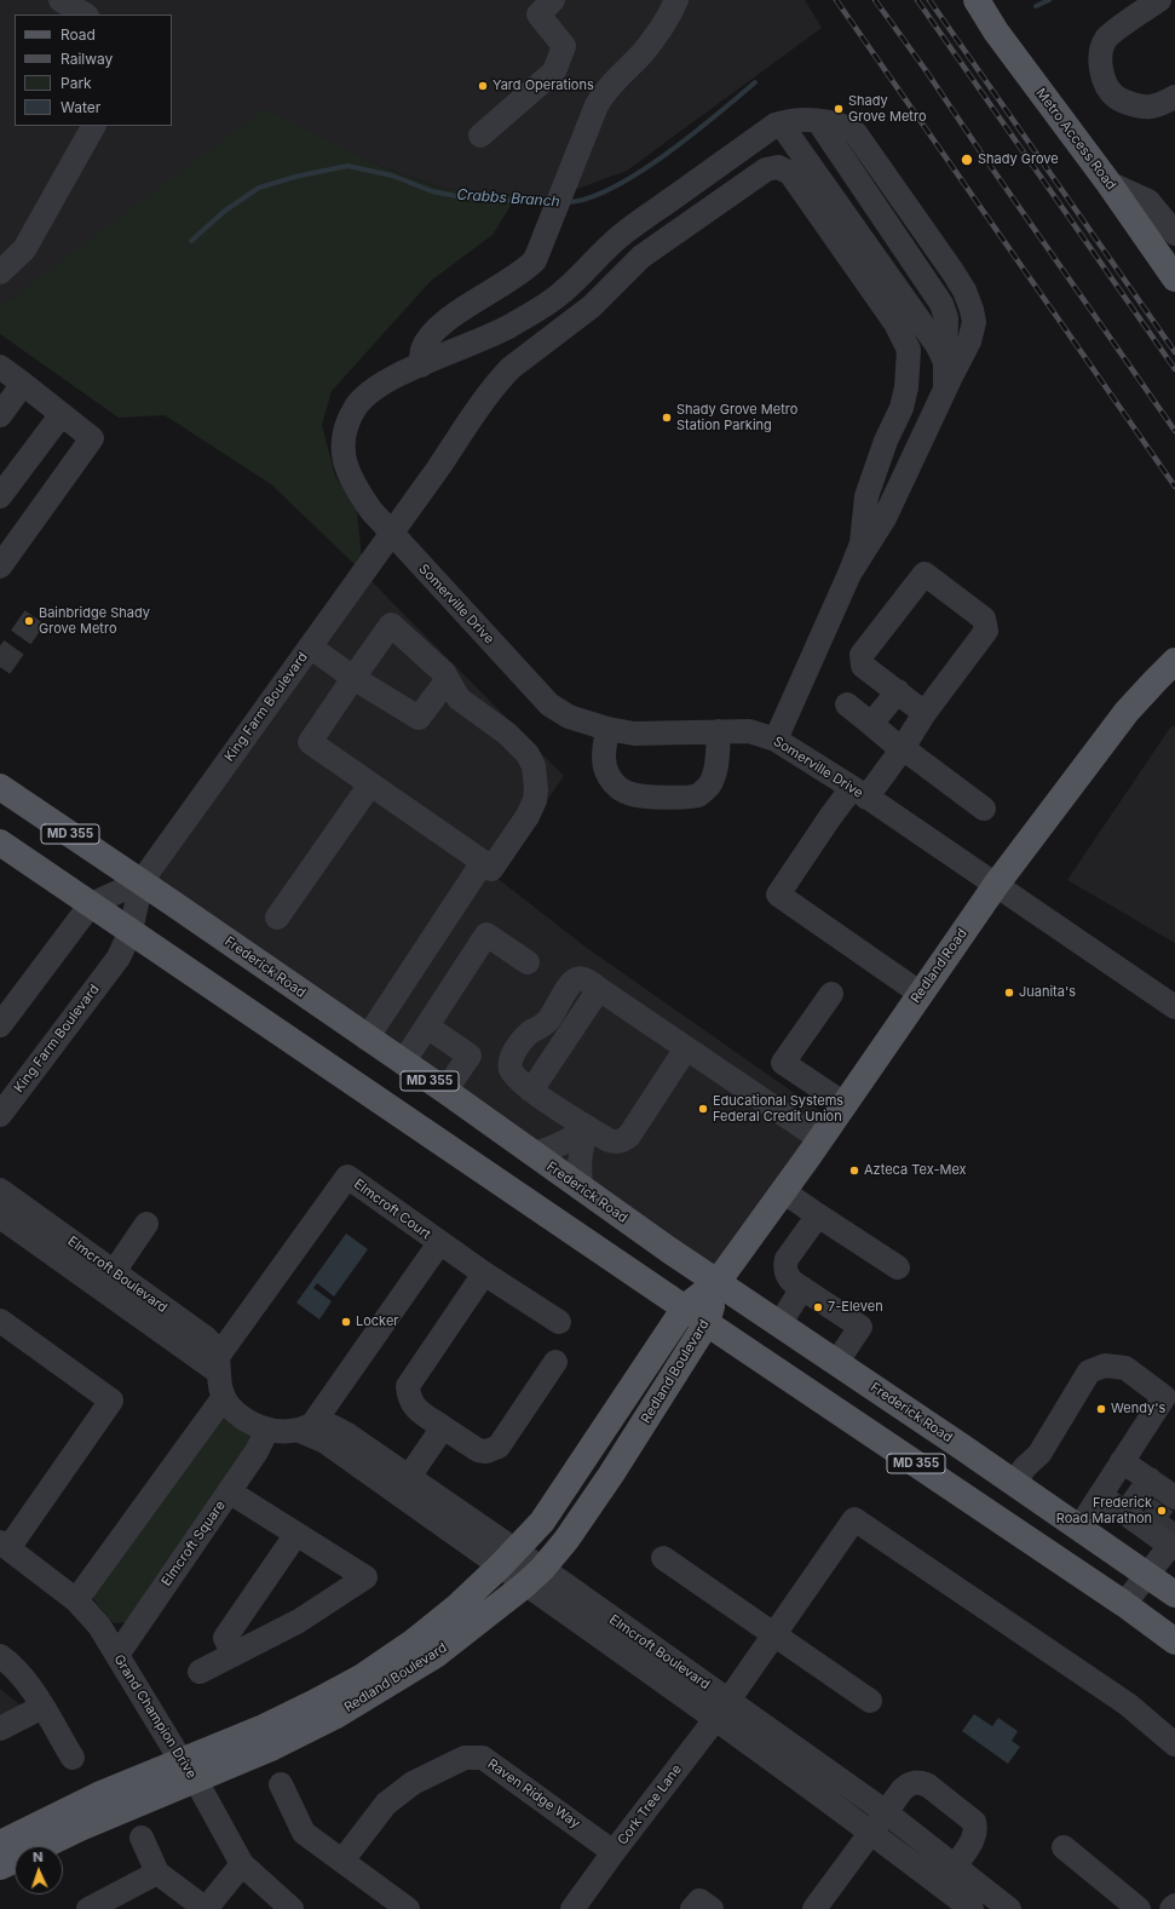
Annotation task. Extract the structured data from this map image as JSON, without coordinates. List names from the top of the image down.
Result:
{
  "streets": {
    "main road": [
      "Metro Access Road",
      "MD 355",
      "Redland Road",
      "Frederick Road",
      "Redland Boulevard"
    ],
    "street": [
      "Somerville Drive",
      "King Farm Boulevard",
      "Elmcroft Court",
      "Elmcroft Boulevard",
      "Elmcroft Square",
      "Grand Champion Drive",
      "Raven Ridge Way",
      "Cork Tree Lane"
    ]
  },
  "crossings": [
    ["Somerville Drive", "King Farm Boulevard"],
    ["Somerville Drive", "Redland Road"],
    ["King Farm Boulevard", "MD 355"],
    ["King Farm Boulevard", "Frederick Road"],
    ["MD 355", "Redland Boulevard"],
    ["Redland Road", "Frederick Road"],
    ["Redland Road", "Redland Boulevard"],
    ["Frederick Road", "Redland Boulevard"],
    ["Elmcroft Court", "Elmcroft Boulevard"],
    ["Elmcroft Boulevard", "Redland Boulevard"],
    ["Elmcroft Boulevard", "Elmcroft Square"],
    ["Elmcroft Boulevard", "Cork Tree Lane"],
    ["Redland Boulevard", "Grand Champion Drive"],
    ["Elmcroft Square", "Grand Champion Drive"],
    ["Raven Ridge Way", "Cork Tree Lane"]
  ],
  "water": ["Crabbs Branch"],
  "places": [
    "Yard Operations",
    "Shady Grove Metro",
    "Shady Grove",
    "Shady Grove Metro Station Parking",
    "Bainbridge Shady Grove Metro",
    "Juanita's",
    "Educational Systems Federal Credit Union",
    "Azteca Tex-Mex",
    "7-Eleven",
    "Locker",
    "Wendy's",
    "Frederick Road Marathon"
  ],
  "legend": [
    "Road",
    "Railway",
    "Park",
    "Water"
  ],
  "north": "top"
}
